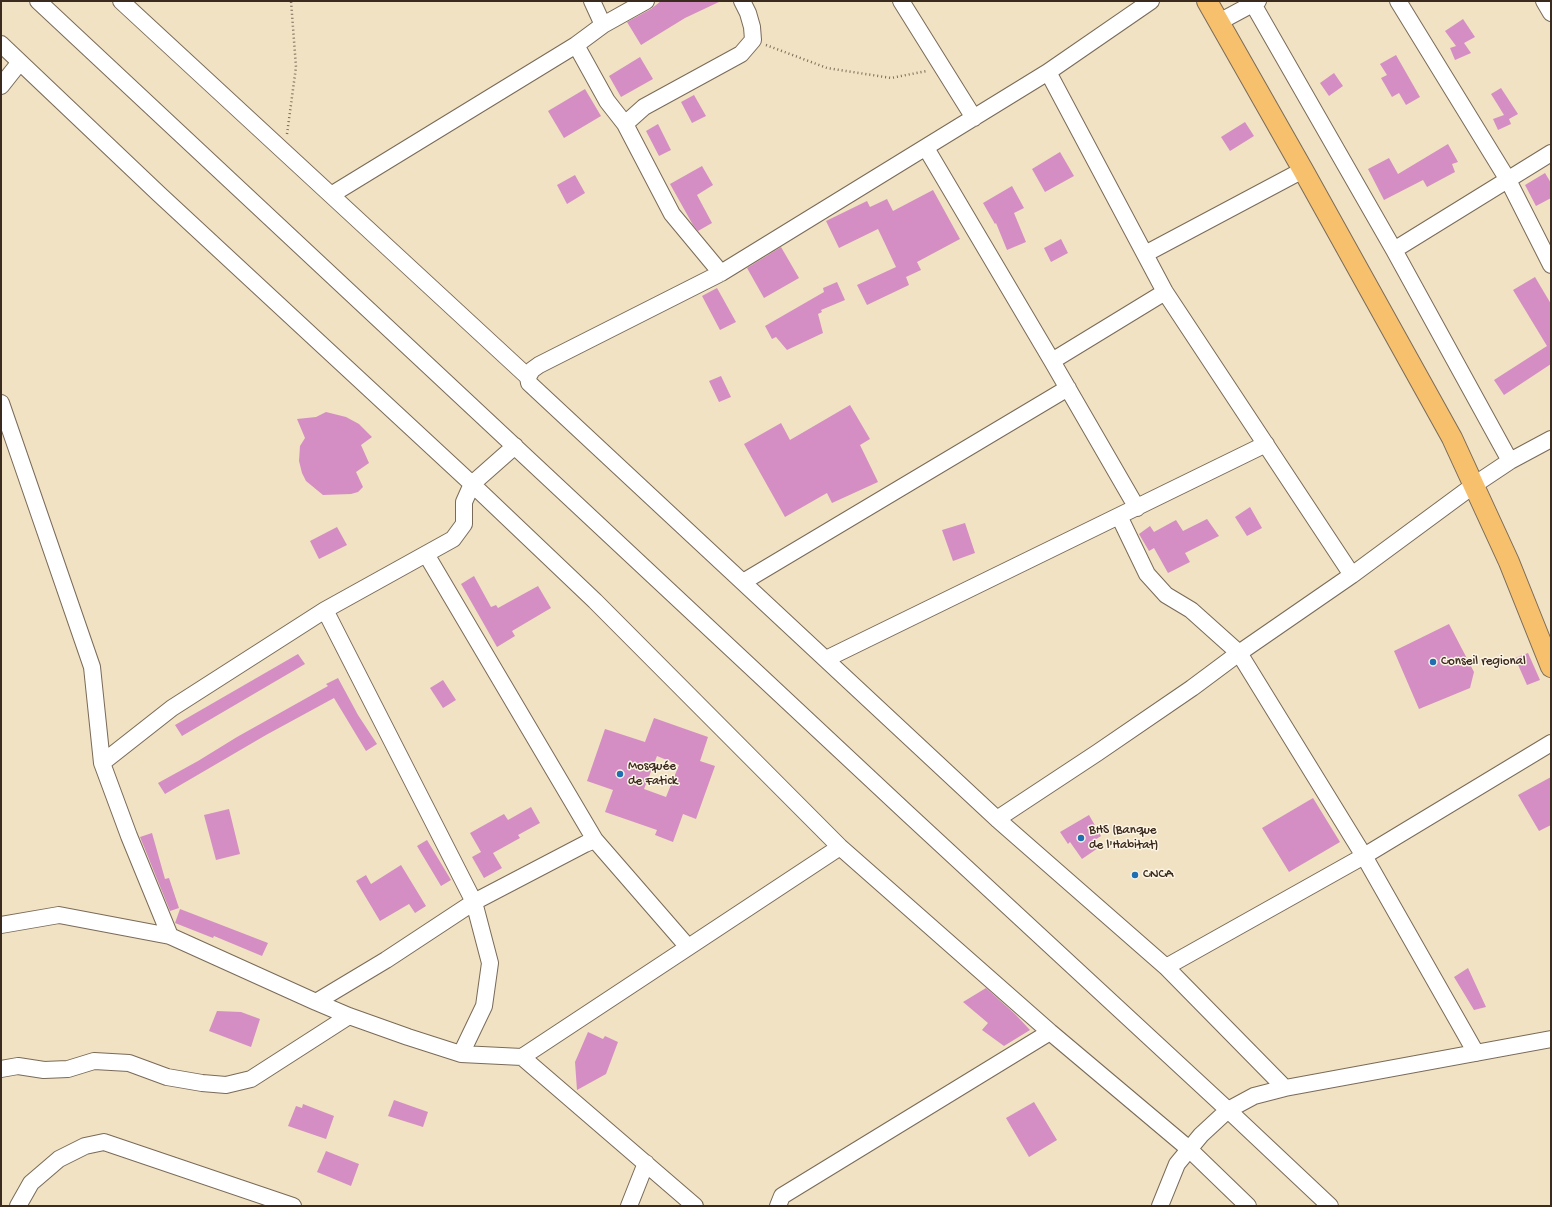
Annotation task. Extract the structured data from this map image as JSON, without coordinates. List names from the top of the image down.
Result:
{
  "places": [
    "Conseil regional",
    "Mosquée de Fatick",
    "BHS (Banque de l'Habitat)",
    "CNCA"
  ]
}
